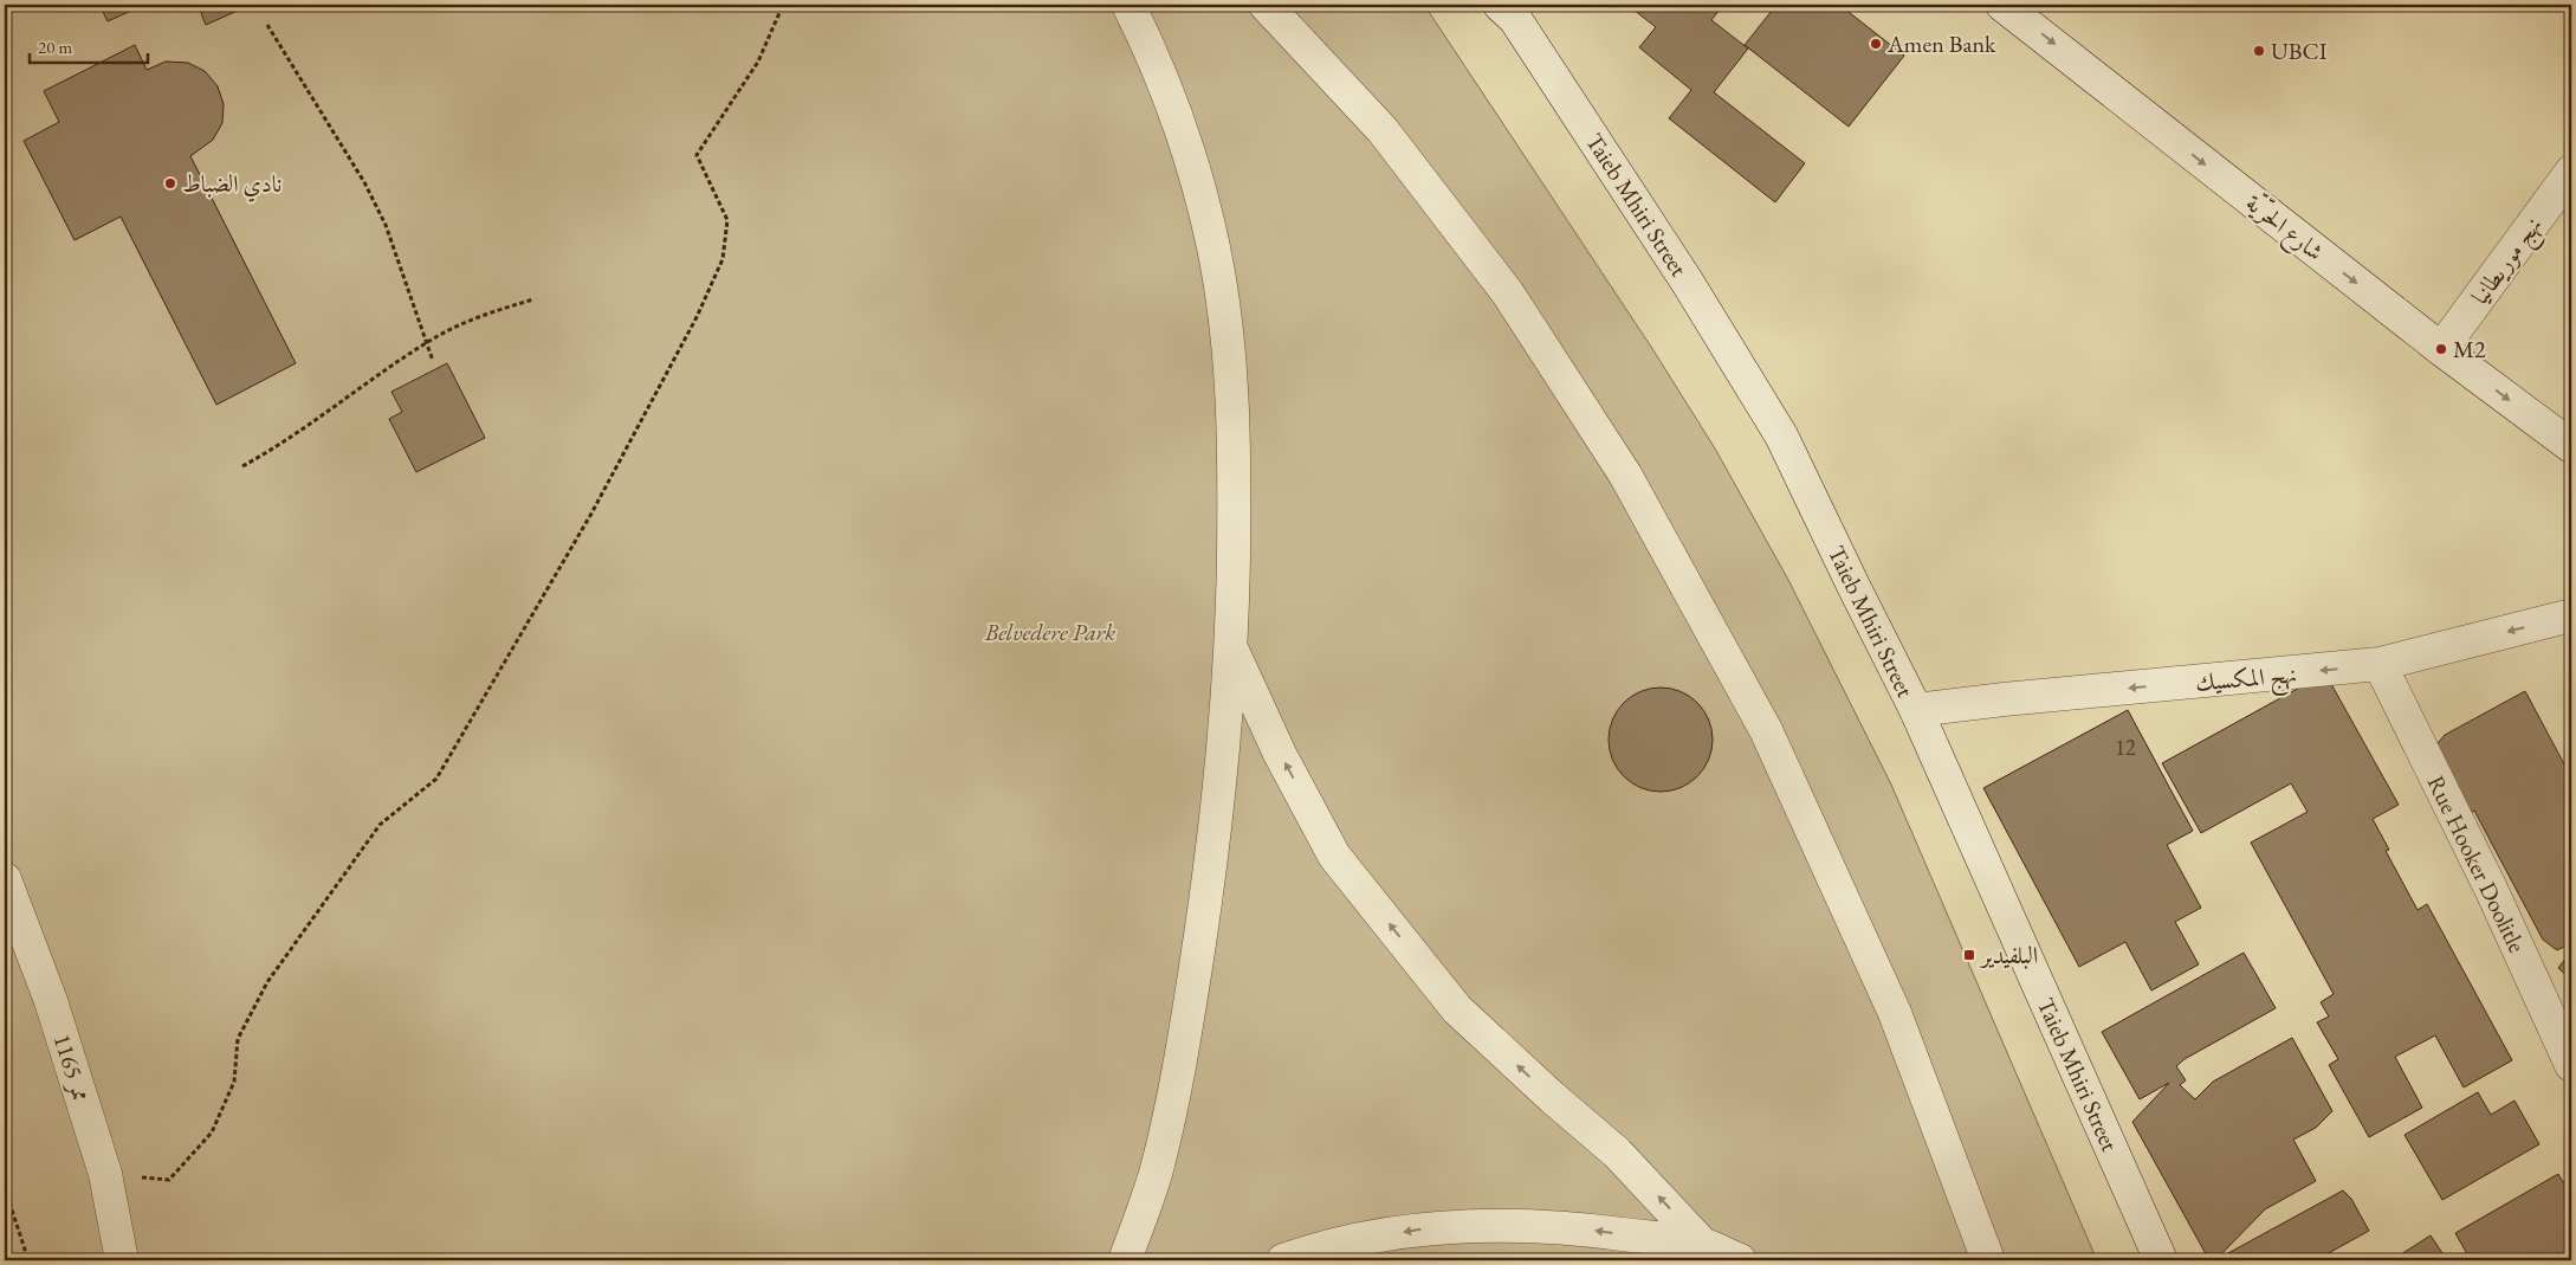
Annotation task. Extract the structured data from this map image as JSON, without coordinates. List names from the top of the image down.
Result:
{
  "streets": {
    "street": [
      "Taieb Mhiri Street",
      "شارع الحرّيّة",
      "نهج موريطانيا",
      "نهج المكسيك",
      "Rue Hooker Doolitle",
      "ممر 1165"
    ]
  },
  "crossings": [
    ["Taieb Mhiri Street", "نهج المكسيك"],
    ["شارع الحرّيّة", "نهج موريطانيا"],
    ["نهج المكسيك", "Rue Hooker Doolitle"]
  ],
  "one_way": ["شارع الحرّيّة", "نهج المكسيك"],
  "parks": ["Belvedere Park"],
  "places": {
    "other": [
      "Amen Bank",
      "UBCI",
      "نادي الضباط",
      "M2"
    ],
    "transit": ["البلفيدير"]
  },
  "house_numbers": ["12"],
  "scale_bar": "20 m"
}
